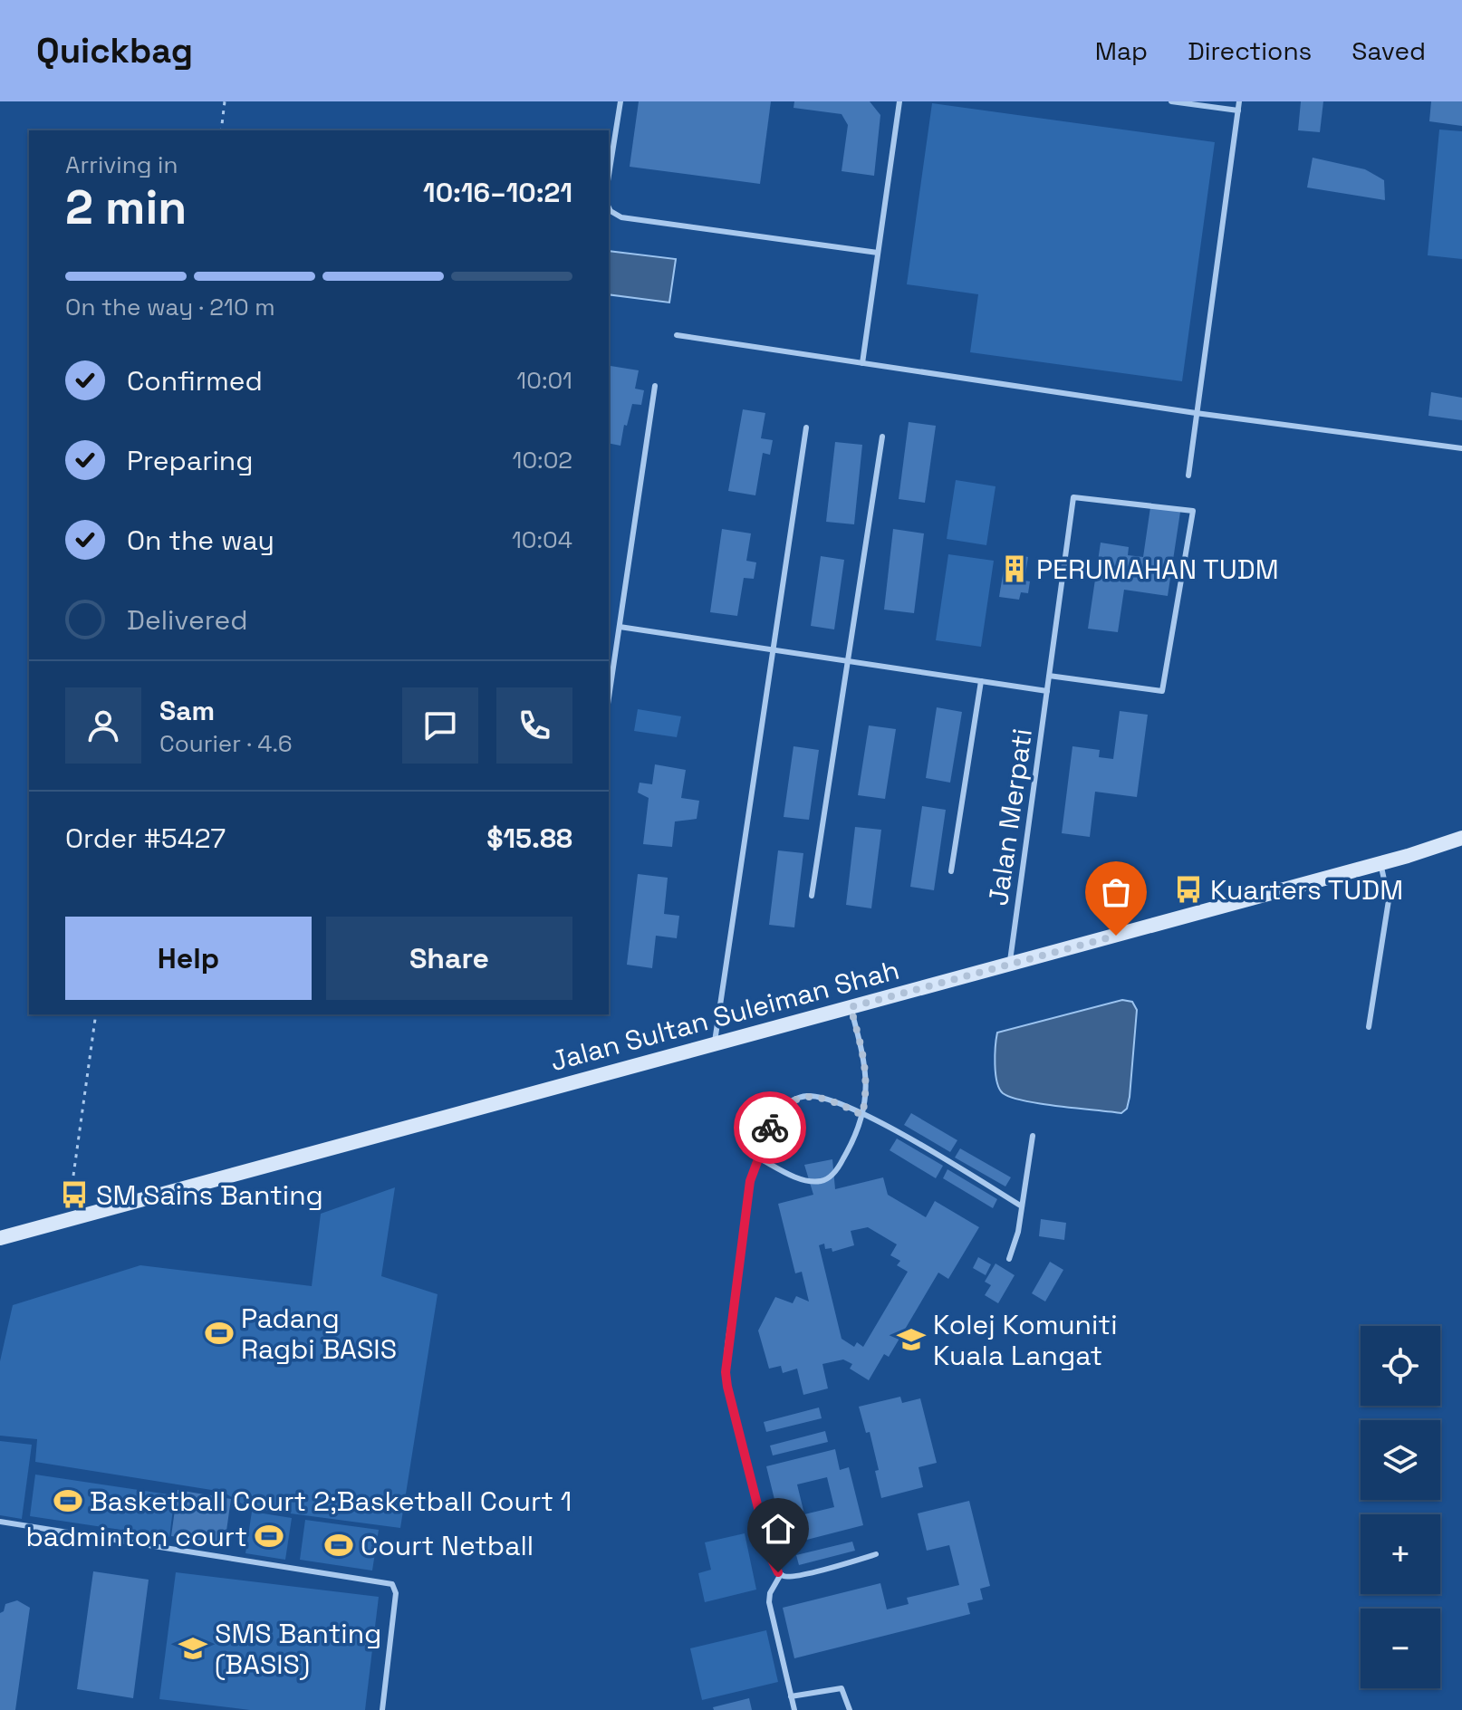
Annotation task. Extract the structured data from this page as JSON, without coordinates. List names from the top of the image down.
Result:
{
  "streets": {
    "street": ["Jalan Sultan Suleiman Shah"],
    "lane": ["Jalan Merpati"]
  },
  "crossings": [
    ["Jalan Merpati", "Jalan Sultan Suleiman Shah"]
  ],
  "places": {
    "building": ["PERUMAHAN TUDM"],
    "bus stop": ["Kuarters TUDM", "SM Sains Banting"],
    "sports": [
      "Padang Ragbi BASIS",
      "Basketball Court 2;Basketball Court 1",
      "badminton court",
      "Court Netball"
    ],
    "school or university": ["Kolej Komuniti Kuala Langat", "SMS Banting (BASIS)"]
  },
  "page": {
    "header": "Quickbag",
    "nav": ["Map", "Directions", "Saved"],
    "heading": ["2 min", "Arriving in", "10:16–10:21"],
    "panel": [
      "Sam",
      "Courier · 4.6",
      "Order #5427",
      "$15.88"
    ],
    "bar": "On the way · 210 m",
    "list": [
      ["Confirmed", "10:01"],
      ["Preparing", "10:02"],
      ["On the way", "10:04"],
      "Delivered"
    ],
    "buttons": ["Help", "Share"],
    "map_buttons": ["+", "−"]
  }
}
